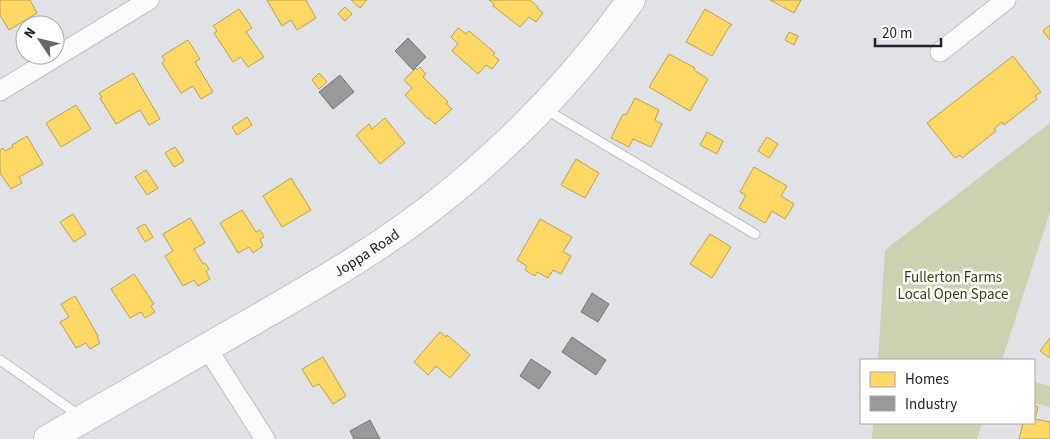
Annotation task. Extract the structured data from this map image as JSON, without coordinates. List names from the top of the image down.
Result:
{
  "streets": {
    "main road": ["Joppa Road"]
  },
  "parks": ["Fullerton Farms Local Open Space"],
  "legend": ["Homes", "Industry"],
  "scale_bar": "20 m",
  "north": "top left"
}
